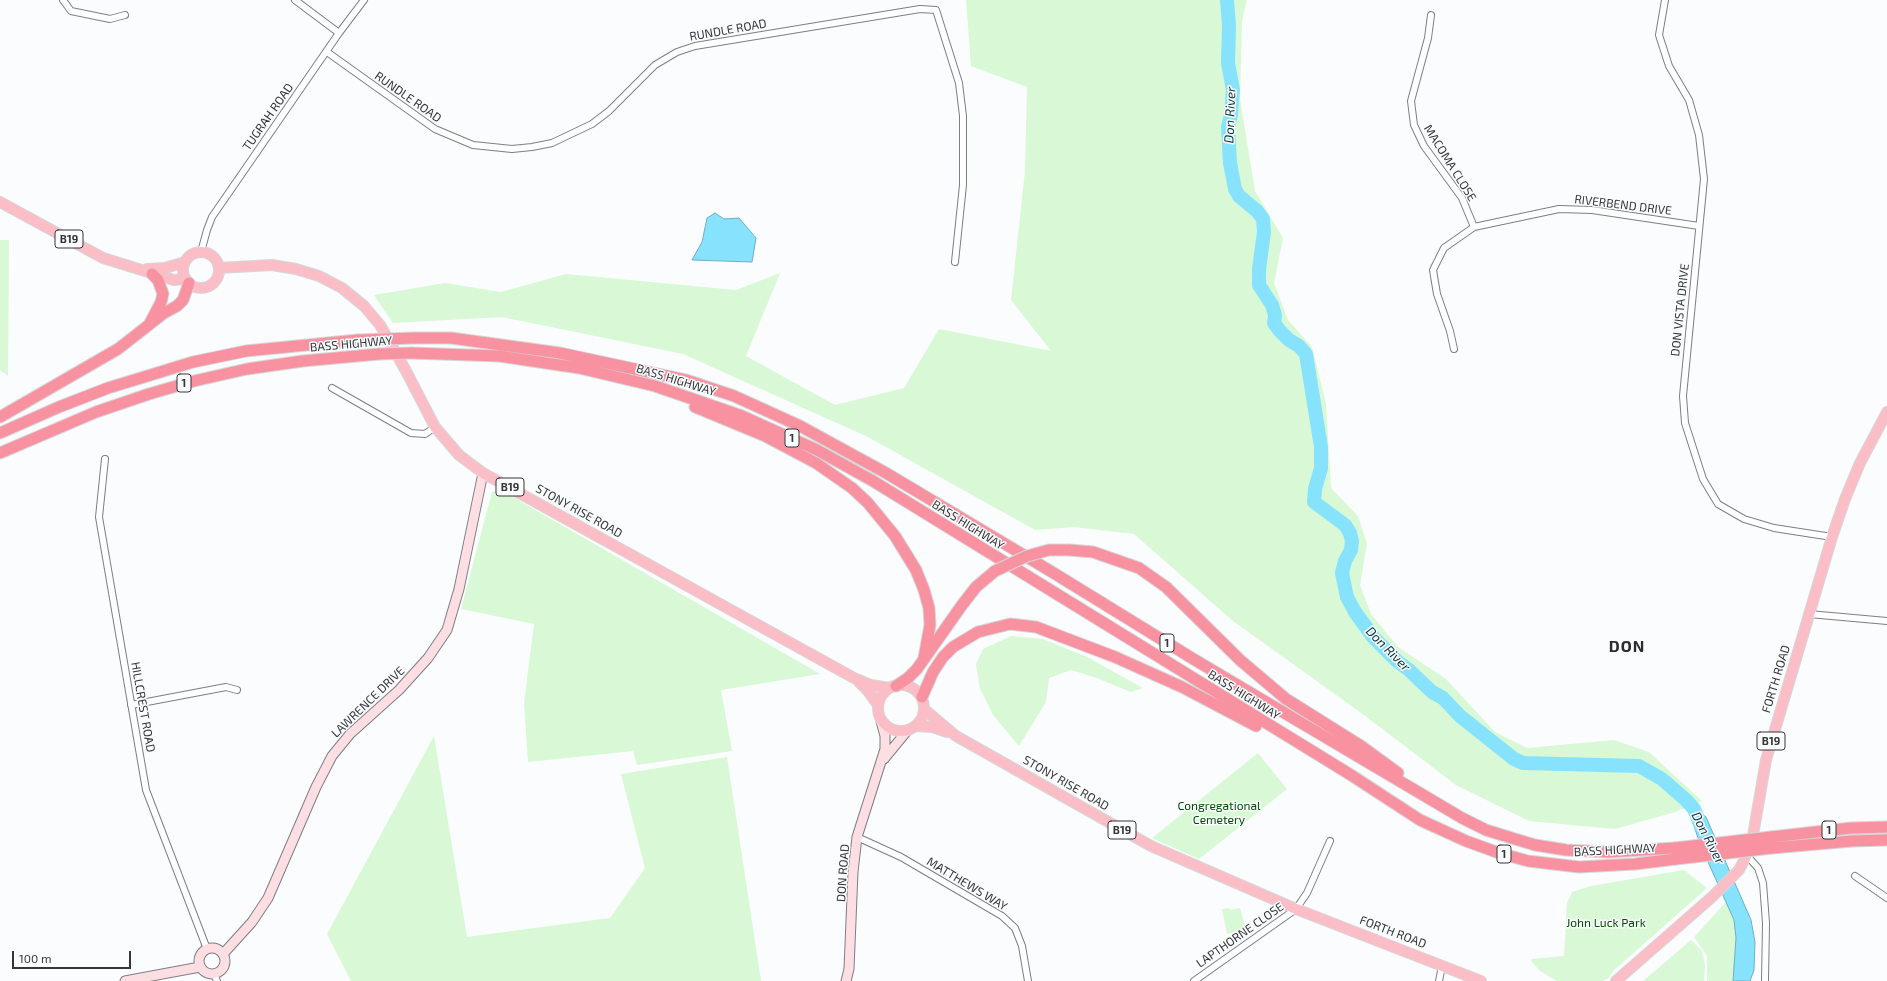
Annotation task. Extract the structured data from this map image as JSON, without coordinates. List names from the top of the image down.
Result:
{
  "streets": {
    "highway": ["BASS HIGHWAY", "1"],
    "main road": ["B19", "STONY RISE ROAD", "FORTH ROAD"],
    "street": [
      "RUNDLE ROAD",
      "TUGRAH ROAD",
      "MACOMA CLOSE",
      "RIVERBEND DRIVE",
      "DON VISTA DRIVE",
      "LAWRENCE DRIVE",
      "HILLCREST ROAD",
      "DON ROAD",
      "MATTHEWS WAY",
      "LAPTHORNE CLOSE"
    ]
  },
  "crossings": [
    ["RUNDLE ROAD", "TUGRAH ROAD"],
    ["TUGRAH ROAD", "B19"],
    ["TUGRAH ROAD", "STONY RISE ROAD"],
    ["MACOMA CLOSE", "RIVERBEND DRIVE"],
    ["RIVERBEND DRIVE", "DON VISTA DRIVE"],
    ["B19", "STONY RISE ROAD"],
    ["B19", "DON ROAD"],
    ["DON VISTA DRIVE", "FORTH ROAD"],
    ["STONY RISE ROAD", "FORTH ROAD"],
    ["STONY RISE ROAD", "LAWRENCE DRIVE"],
    ["STONY RISE ROAD", "DON ROAD"],
    ["STONY RISE ROAD", "LAPTHORNE CLOSE"],
    ["FORTH ROAD", "LAPTHORNE CLOSE"],
    ["LAWRENCE DRIVE", "HILLCREST ROAD"],
    ["DON ROAD", "MATTHEWS WAY"]
  ],
  "districts": ["DON"],
  "water": ["Don River"],
  "parks": ["Congregational Cemetery", "John Luck Park"],
  "scale_bar": "100 m"
}
